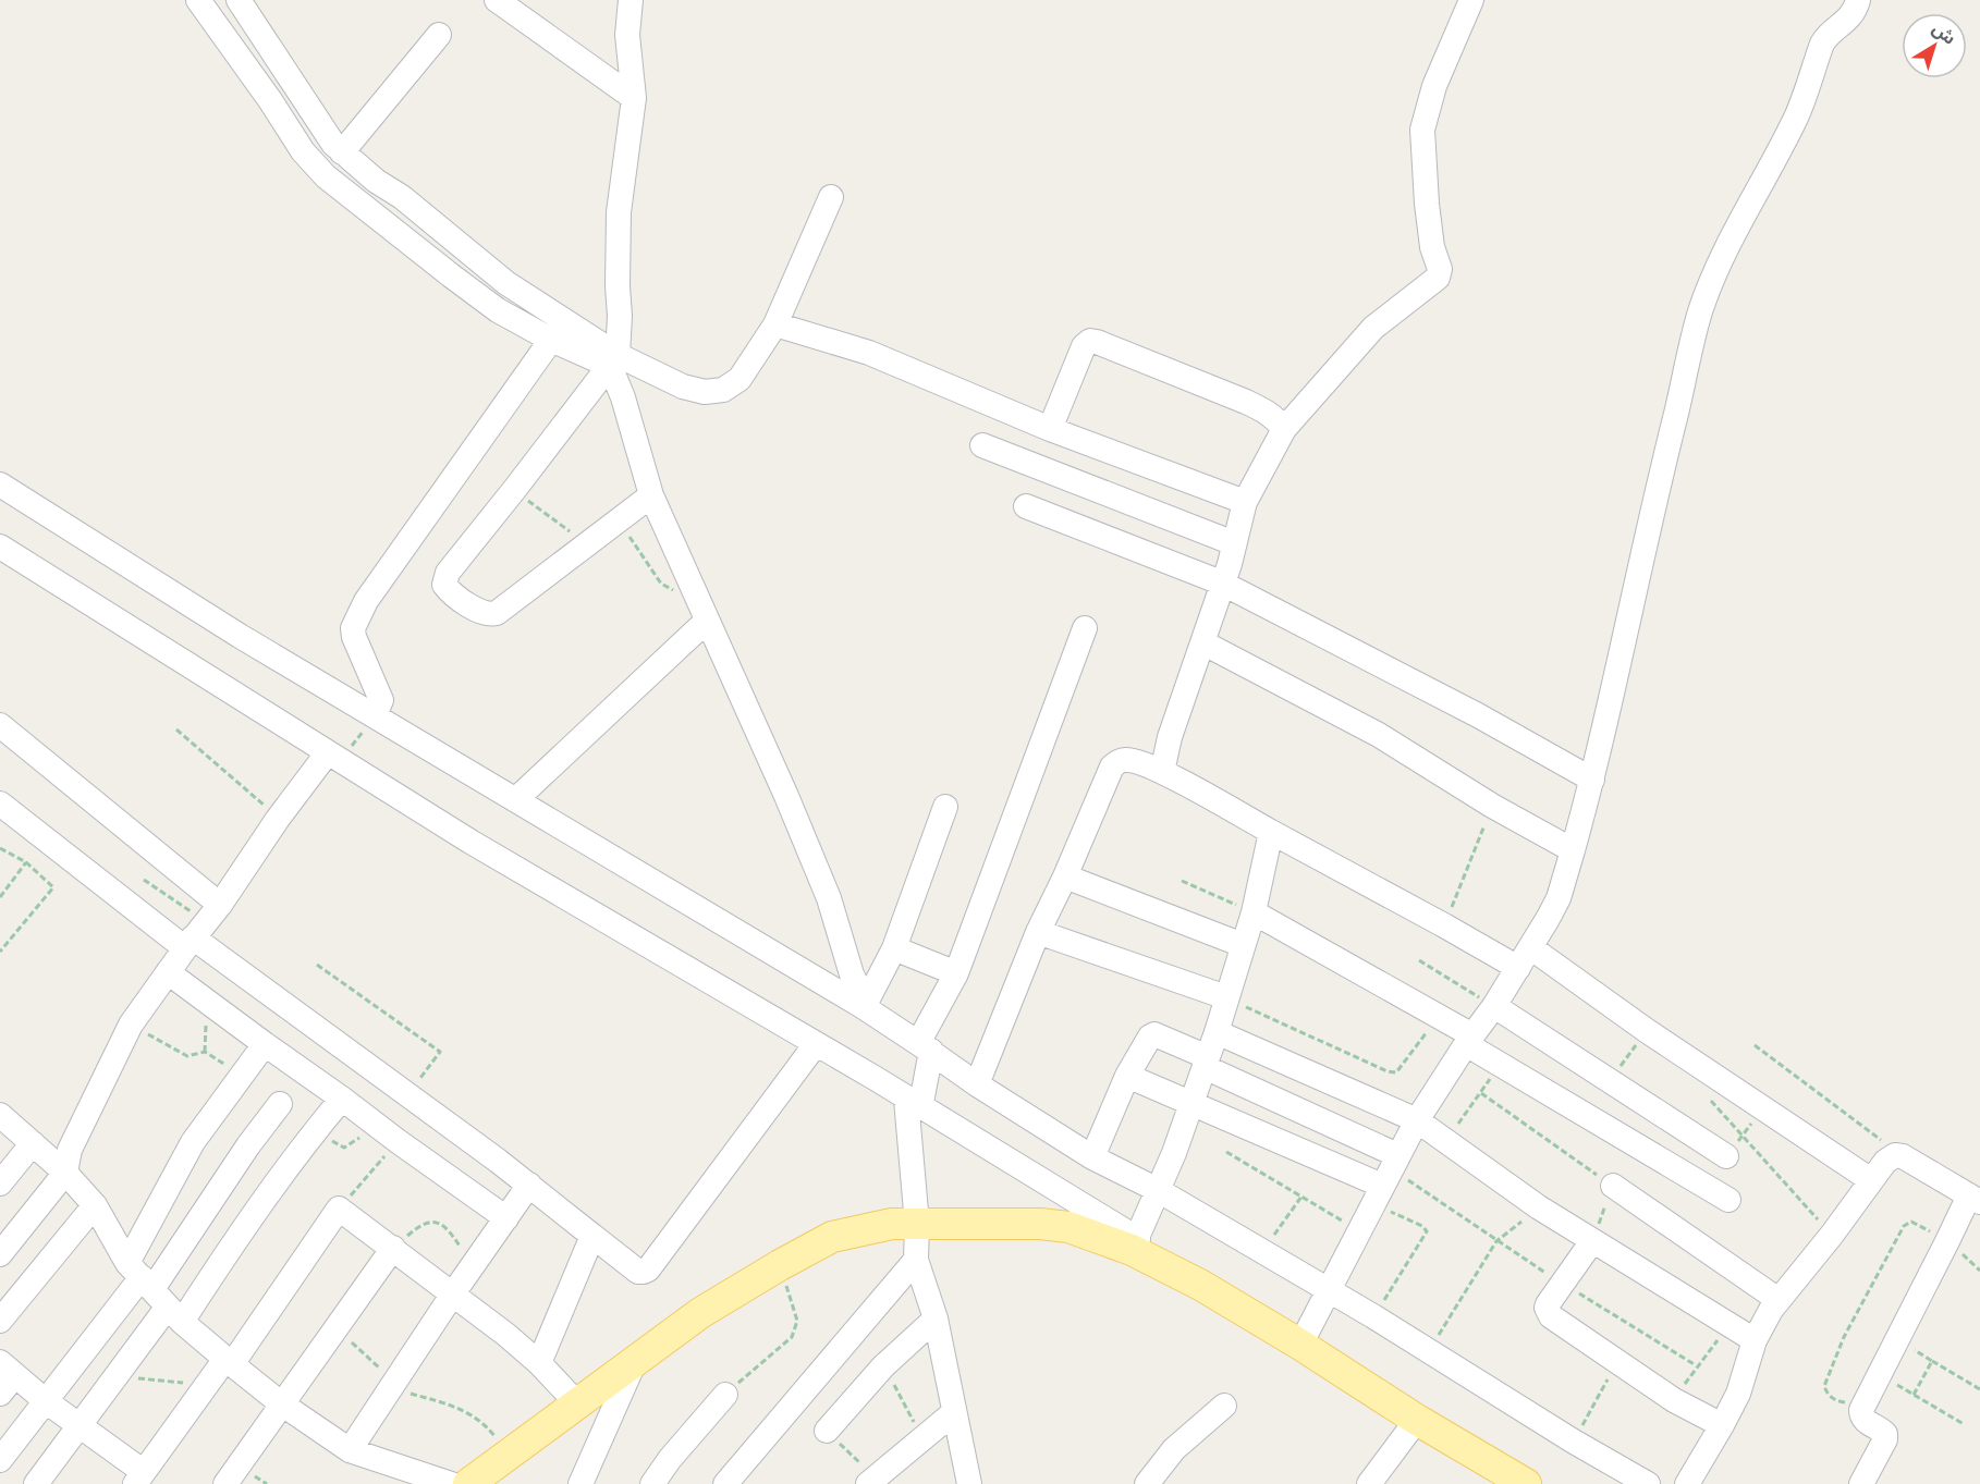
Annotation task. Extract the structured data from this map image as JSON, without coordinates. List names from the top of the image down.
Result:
{
  "north": "top right"
}
